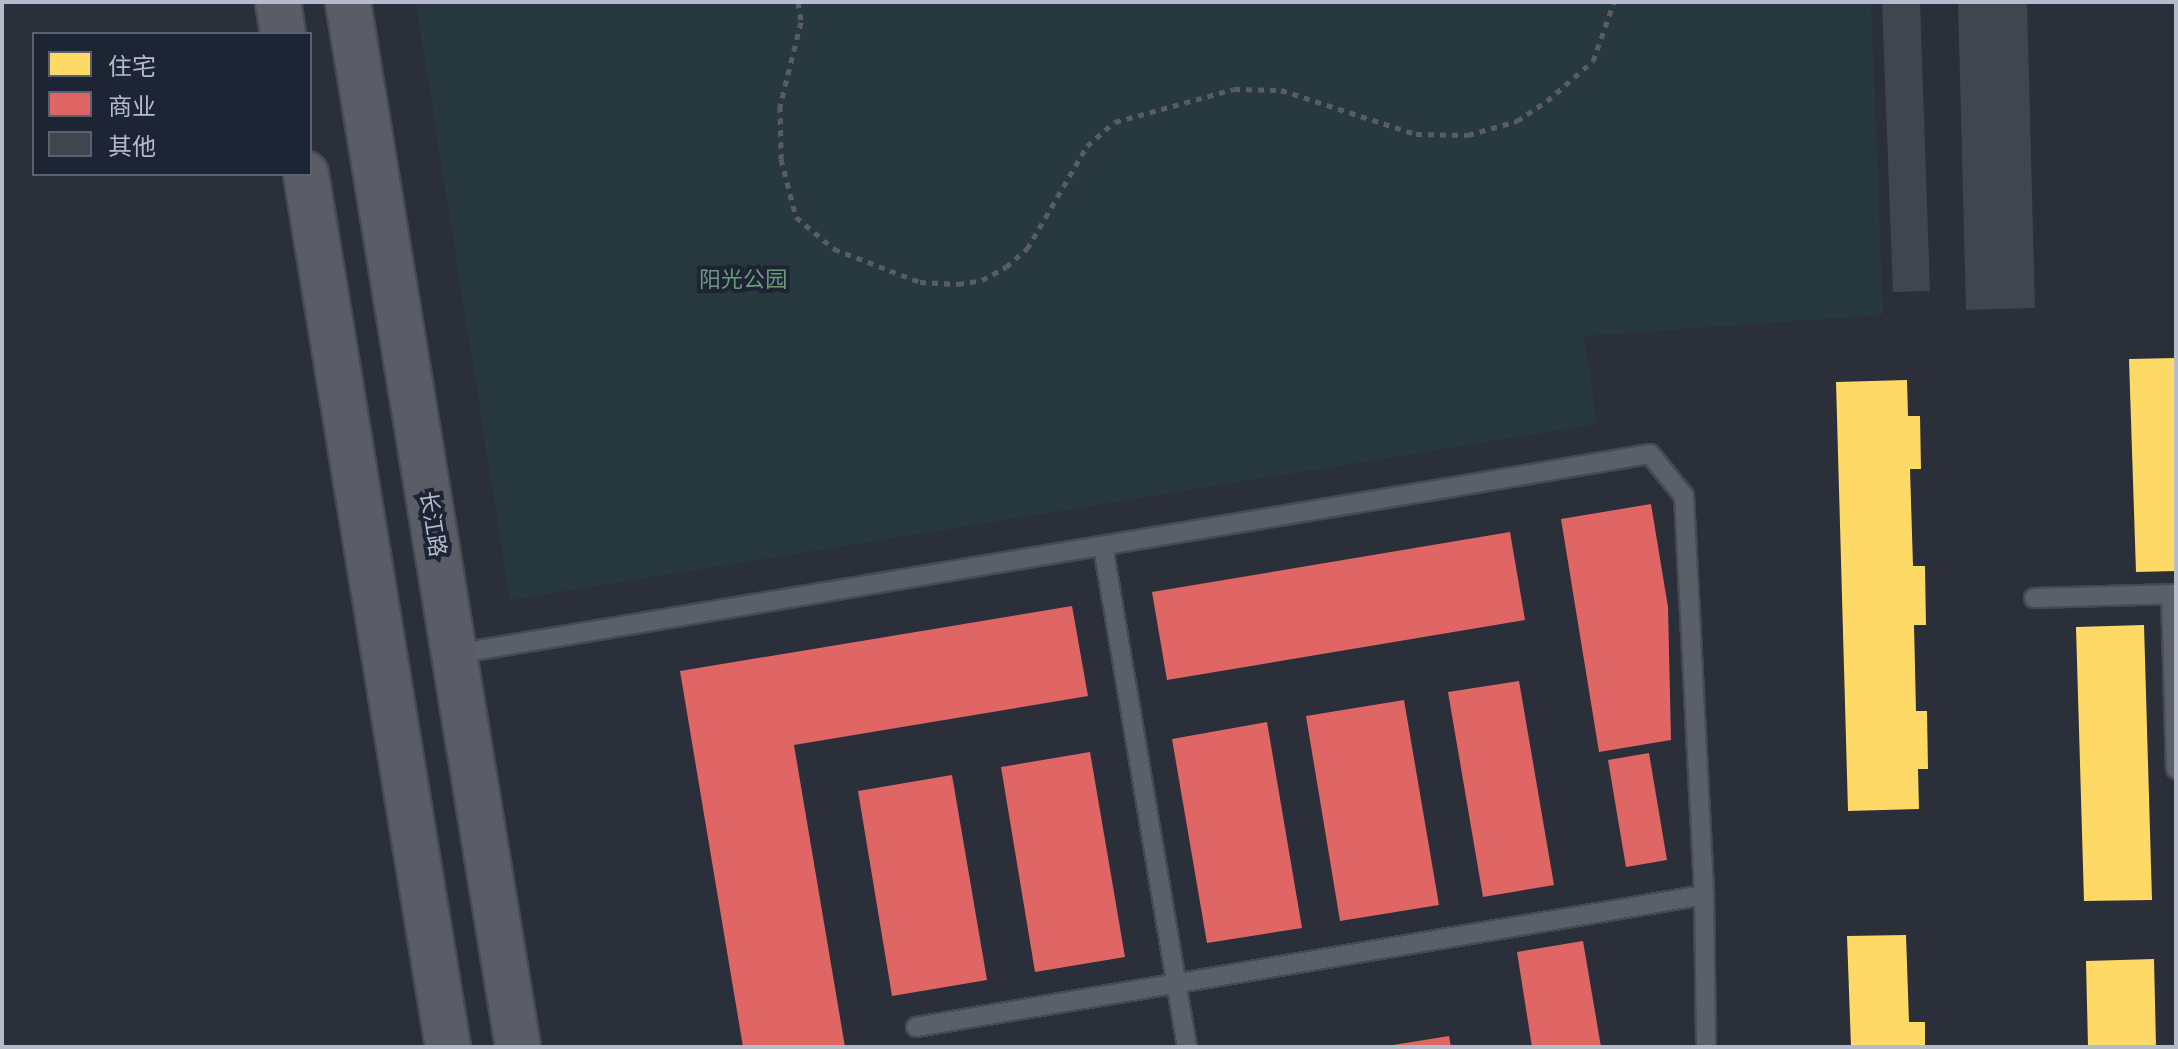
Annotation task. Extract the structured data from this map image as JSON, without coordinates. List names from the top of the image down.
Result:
{
  "streets": {
    "street": ["长江路"]
  },
  "parks": ["阳光公园"],
  "legend": ["住宅", "商业", "其他"]
}
